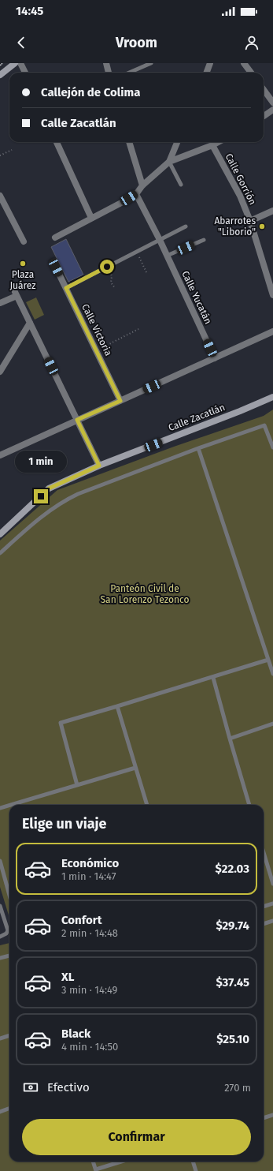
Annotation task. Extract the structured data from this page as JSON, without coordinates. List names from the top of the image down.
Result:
{
  "streets": {
    "street": [
      "Calle Gorrión",
      "Calle Yucatán",
      "Calle Victoria",
      "Calle Zacatlán"
    ]
  },
  "parks": ["Panteón Civil de San Lorenzo Tezonco"],
  "places": ["Abarrotes \"Liborio\"", "Plaza Juárez"],
  "page": {
    "status": "14:45",
    "header": "Vroom",
    "banner": ["Callejón de Colima", "Calle Zacatlán"],
    "bubble": "1 min",
    "heading": "Elige un viaje",
    "list": [
      {
        "name": "Económico",
        "note": "1 min · 14:47",
        "value": "$22.03"
      },
      {
        "name": "Confort",
        "note": "2 min · 14:48",
        "value": "$29.74"
      },
      {
        "name": "XL",
        "note": "3 min · 14:49",
        "value": "$37.45"
      },
      {
        "name": "Black",
        "note": "4 min · 14:50",
        "value": "$25.10"
      }
    ],
    "pay": ["Efectivo", "270 m"],
    "buttons": "Confirmar"
  }
}
